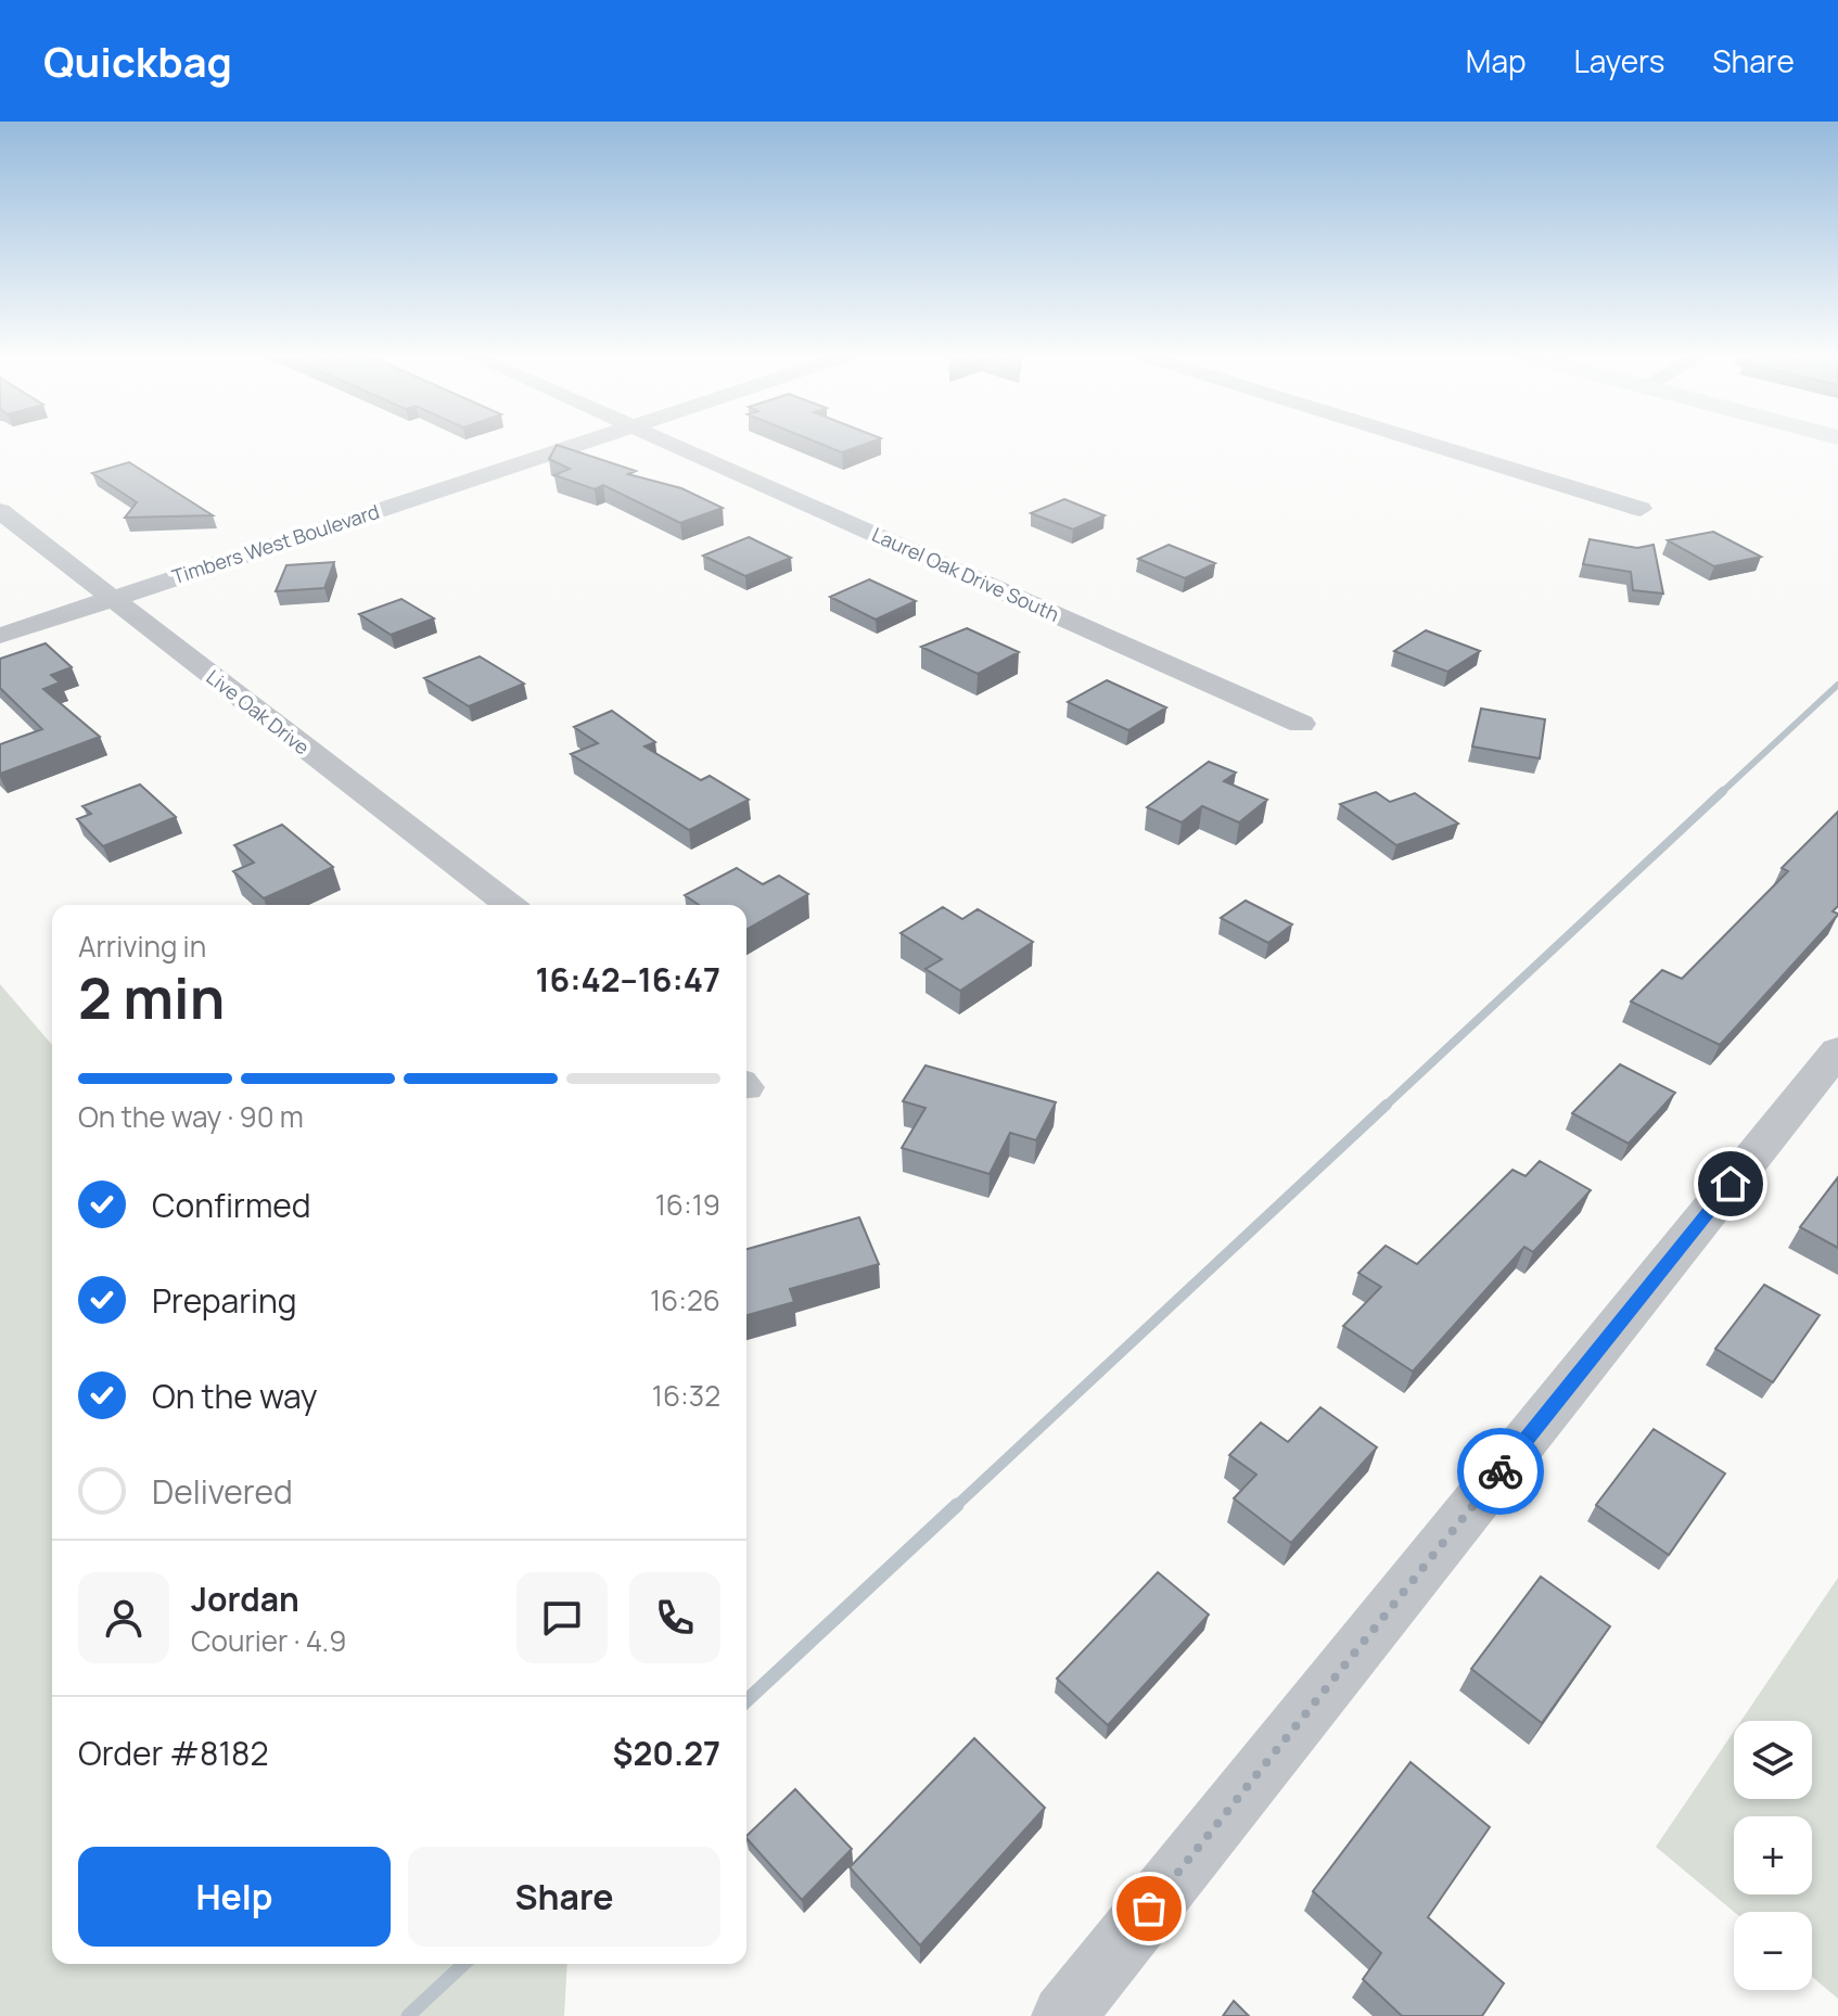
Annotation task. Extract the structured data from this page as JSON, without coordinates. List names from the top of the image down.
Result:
{
  "streets": {
    "street": ["Timbers West Boulevard", "Laurel Oak Drive South", "Live Oak Drive"]
  },
  "crossings": [
    ["Timbers West Boulevard", "Live Oak Drive"]
  ],
  "page": {
    "header": "Quickbag",
    "nav": ["Map", "Layers", "Share"],
    "heading": ["2 min", "Arriving in", "16:42–16:47"],
    "panel": [
      "Jordan",
      "Courier · 4.9",
      "Order #8182",
      "$20.27"
    ],
    "bar": "On the way · 90 m",
    "list": [
      ["Confirmed", "16:19"],
      ["Preparing", "16:26"],
      ["On the way", "16:32"],
      "Delivered"
    ],
    "map_buttons": ["+", "−"],
    "buttons": ["Help", "Share"]
  }
}
